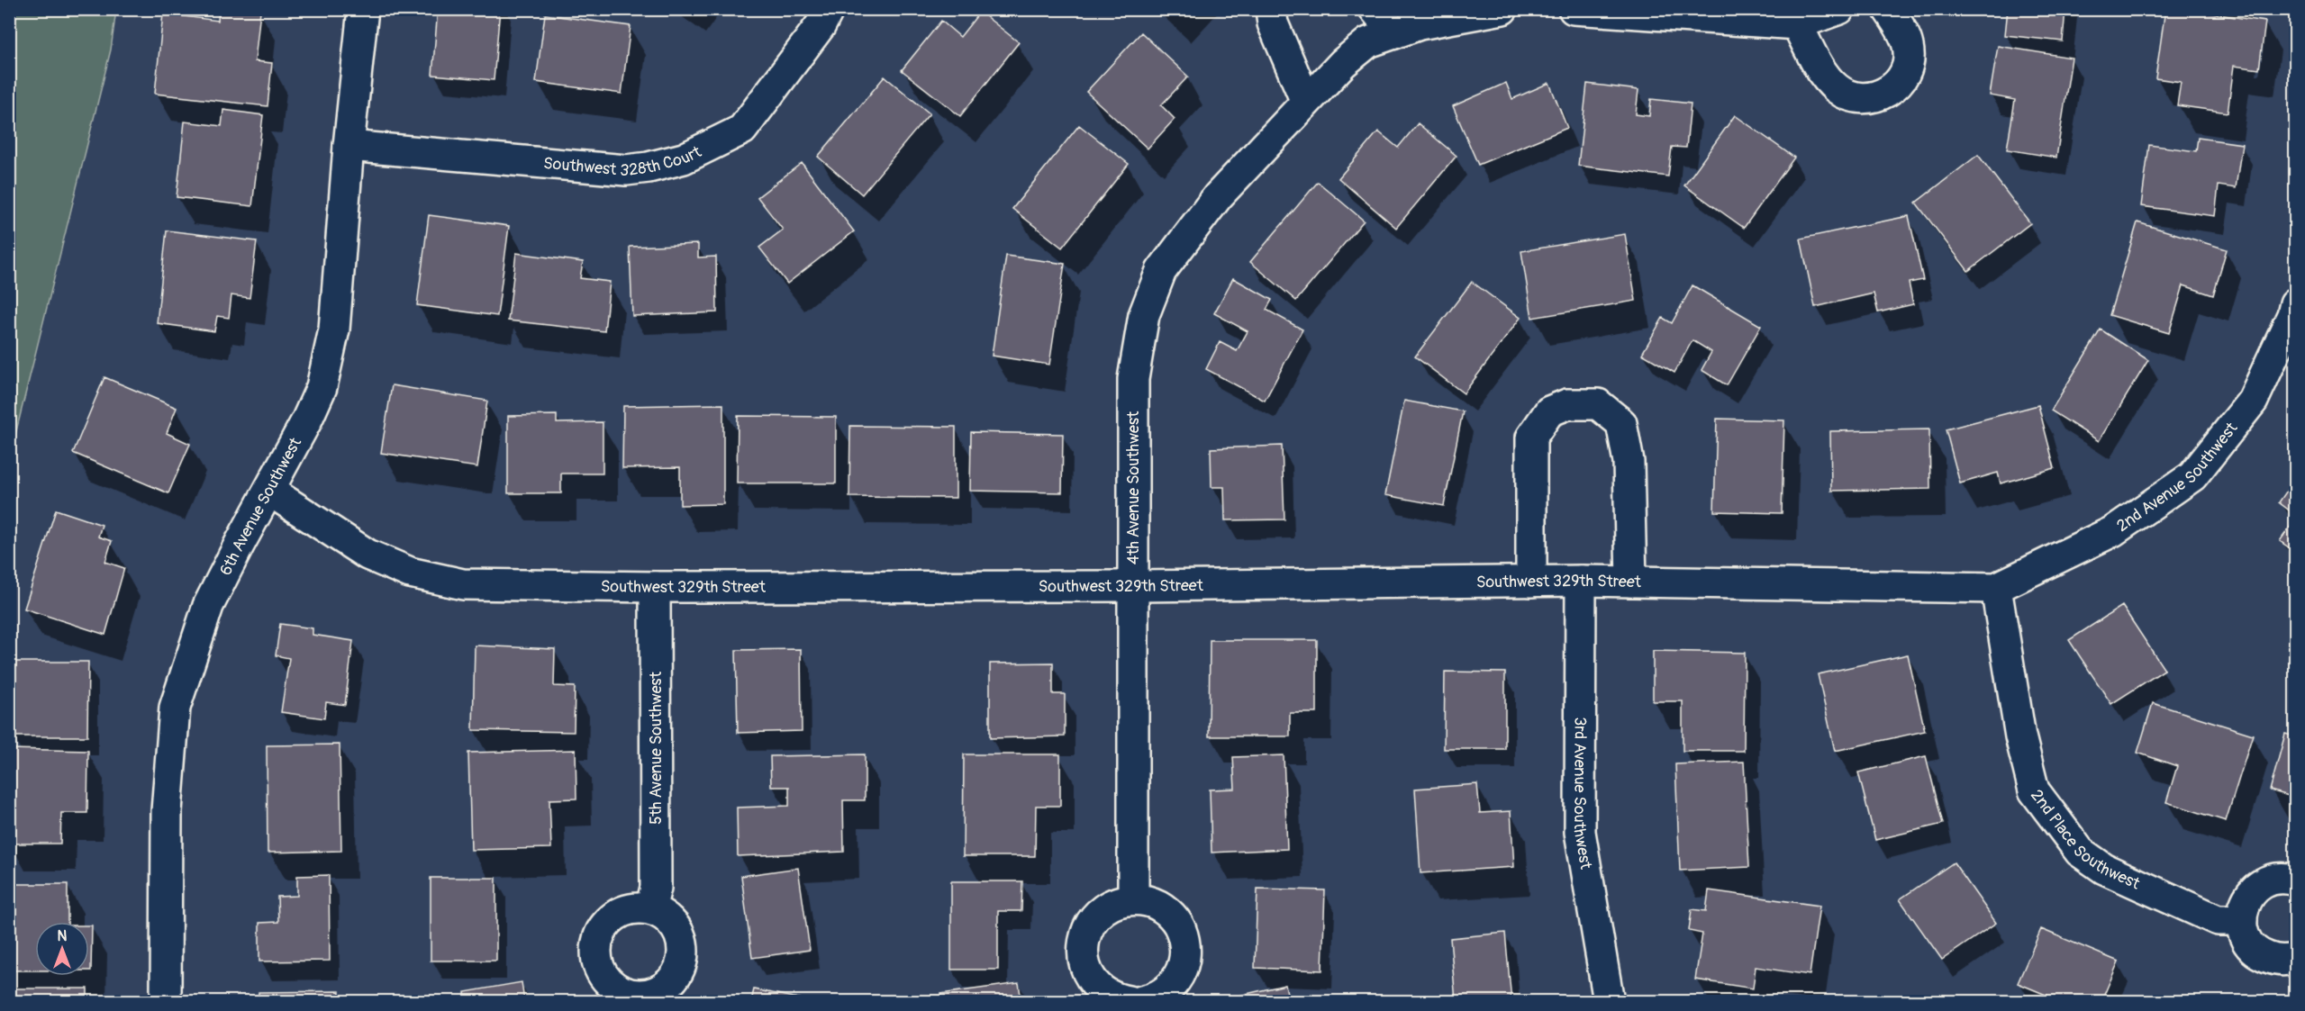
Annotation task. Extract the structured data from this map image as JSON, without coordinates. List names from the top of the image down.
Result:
{
  "streets": {
    "street": [
      "Southwest 328th Court",
      "2nd Avenue Southwest",
      "4th Avenue Southwest",
      "6th Avenue Southwest",
      "Southwest 329th Street",
      "5th Avenue Southwest",
      "3rd Avenue Southwest",
      "2nd Place Southwest"
    ]
  },
  "crossings": [
    ["Southwest 328th Court", "6th Avenue Southwest"],
    ["2nd Avenue Southwest", "Southwest 329th Street"],
    ["2nd Avenue Southwest", "2nd Place Southwest"],
    ["4th Avenue Southwest", "Southwest 329th Street"],
    ["6th Avenue Southwest", "Southwest 329th Street"],
    ["Southwest 329th Street", "5th Avenue Southwest"],
    ["Southwest 329th Street", "3rd Avenue Southwest"],
    ["Southwest 329th Street", "2nd Place Southwest"]
  ],
  "north": "top"
}
